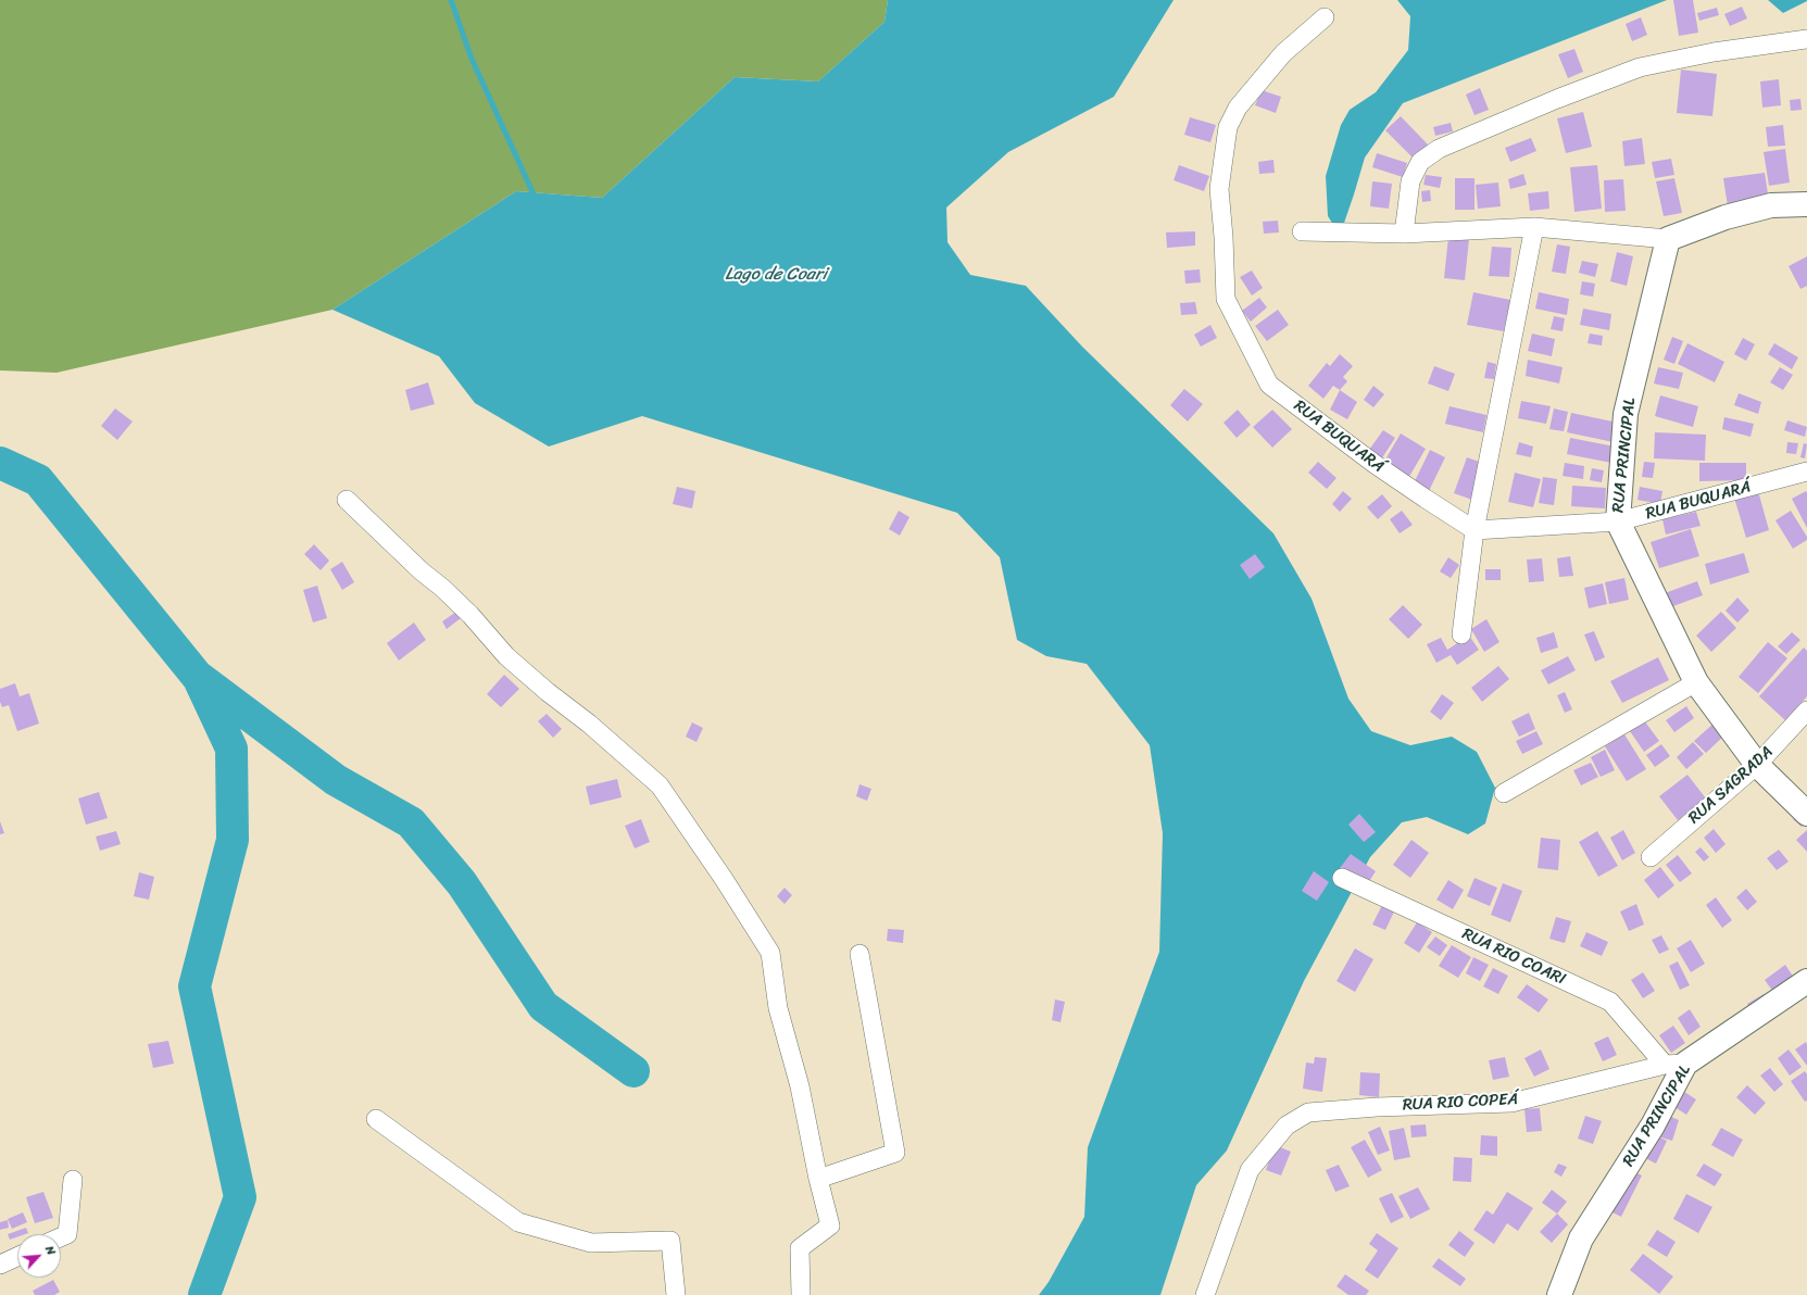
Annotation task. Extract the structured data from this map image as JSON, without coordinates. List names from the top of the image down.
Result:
{
  "streets": {
    "street": [
      "RUA BUQUARÁ",
      "RUA PRINCIPAL",
      "RUA SAGRADA",
      "RUA RIO COARI",
      "RUA RIO COPEÁ"
    ]
  },
  "crossings": [
    ["RUA BUQUARÁ", "RUA PRINCIPAL"],
    ["RUA PRINCIPAL", "RUA SAGRADA"],
    ["RUA PRINCIPAL", "RUA RIO COARI"],
    ["RUA PRINCIPAL", "RUA RIO COPEÁ"],
    ["RUA RIO COARI", "RUA RIO COPEÁ"]
  ],
  "water": ["Lago de Coari"],
  "north": "top right"
}
